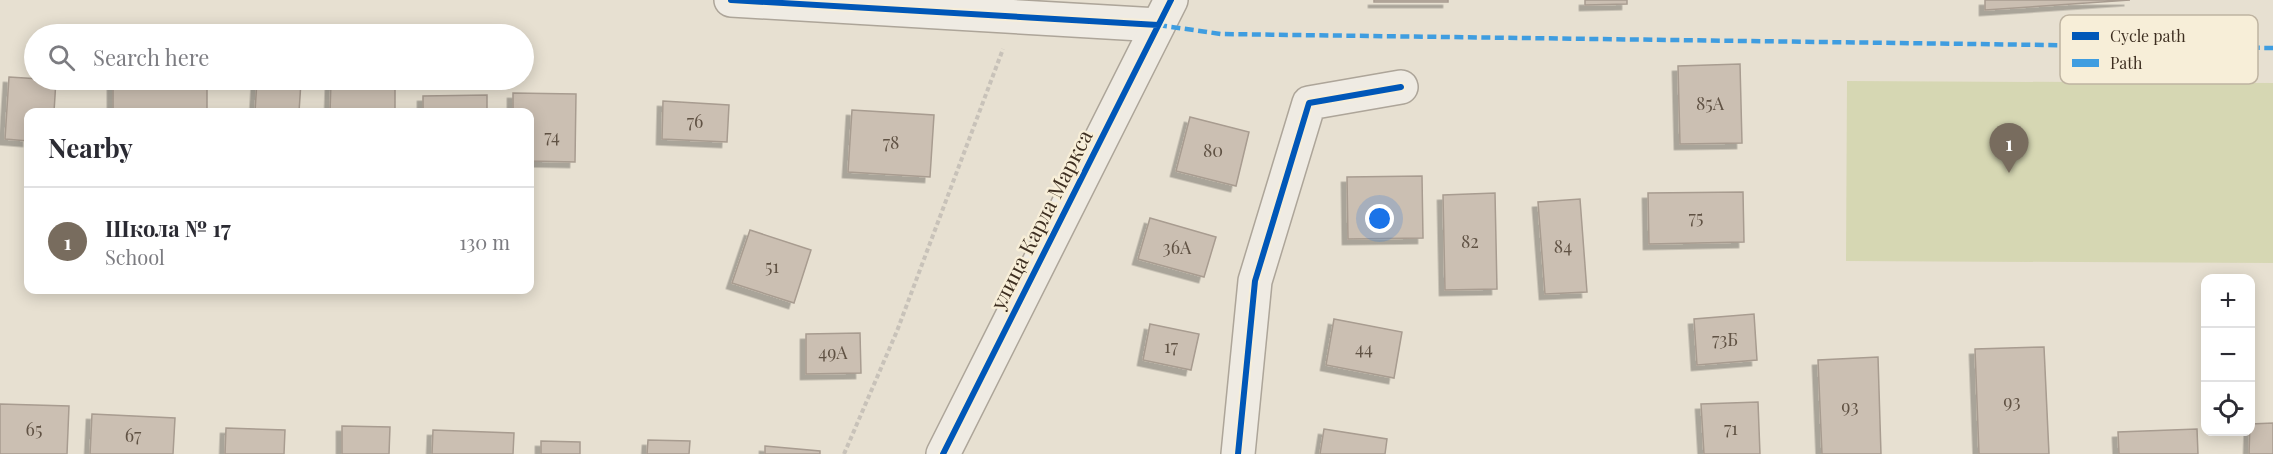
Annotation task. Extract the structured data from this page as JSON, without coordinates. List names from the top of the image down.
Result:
{
  "streets": {
    "street": ["улица Карла Маркса"]
  },
  "house_numbers": [
    "85А",
    "76",
    "74",
    "78",
    "80",
    "75",
    "82",
    "84",
    "36А",
    "51",
    "73Б",
    "17",
    "44",
    "49А",
    "93",
    "93",
    "71",
    "65",
    "67"
  ],
  "legend": ["Cycle path", "Path"],
  "page": {
    "search": "Search here",
    "heading": "Nearby",
    "pins": "1",
    "list": [
      {
        "mark": "1",
        "name": "Школа № 17",
        "note": "School",
        "value": "130 m"
      }
    ],
    "map_buttons": ["+", "−"]
  }
}
